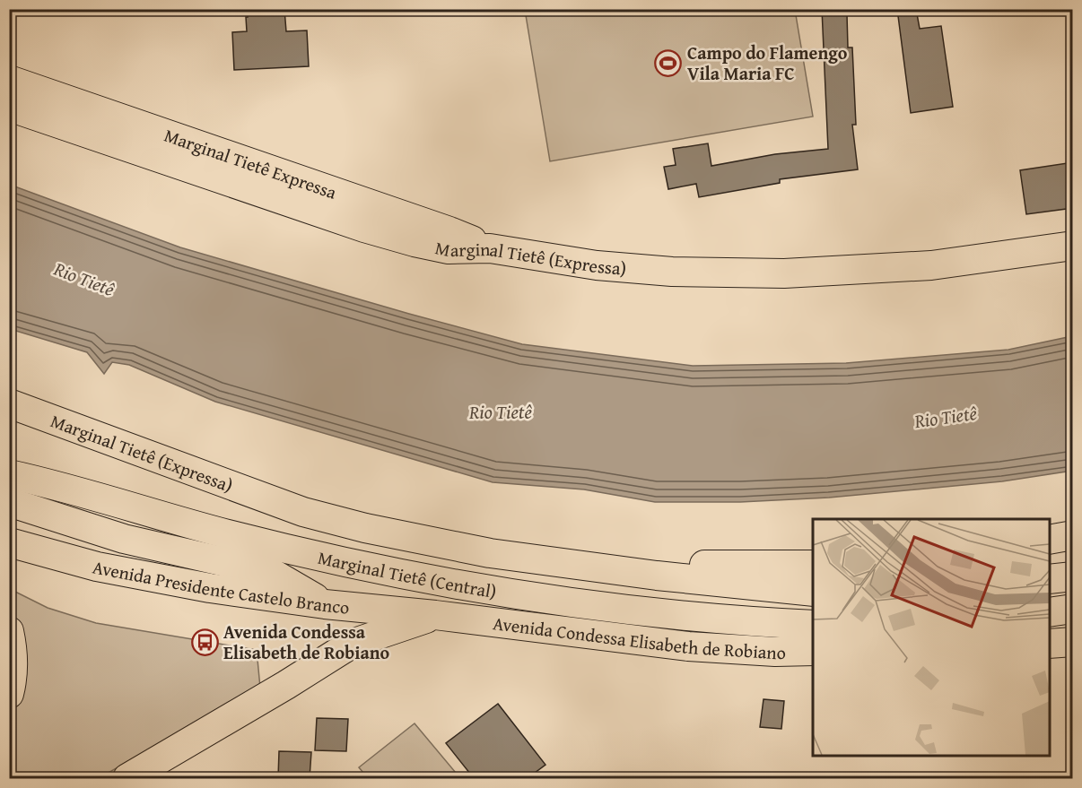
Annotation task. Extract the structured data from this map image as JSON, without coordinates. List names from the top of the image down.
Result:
{
  "streets": {
    "highway": [
      "Marginal Tietê Expressa",
      "Marginal Tietê (Expressa)",
      "Marginal Tietê (Central)",
      "Avenida Presidente Castelo Branco",
      "Avenida Condessa Elisabeth de Robiano"
    ]
  },
  "crossings": [
    ["Marginal Tietê Expressa", "Marginal Tietê (Expressa)"],
    ["Avenida Presidente Castelo Branco", "Avenida Condessa Elisabeth de Robiano"]
  ],
  "water": ["Rio Tietê"],
  "places": {
    "sports": ["Campo do Flamengo Vila Maria FC"],
    "bus stop": ["Avenida Condessa Elisabeth de Robiano"]
  }
}
